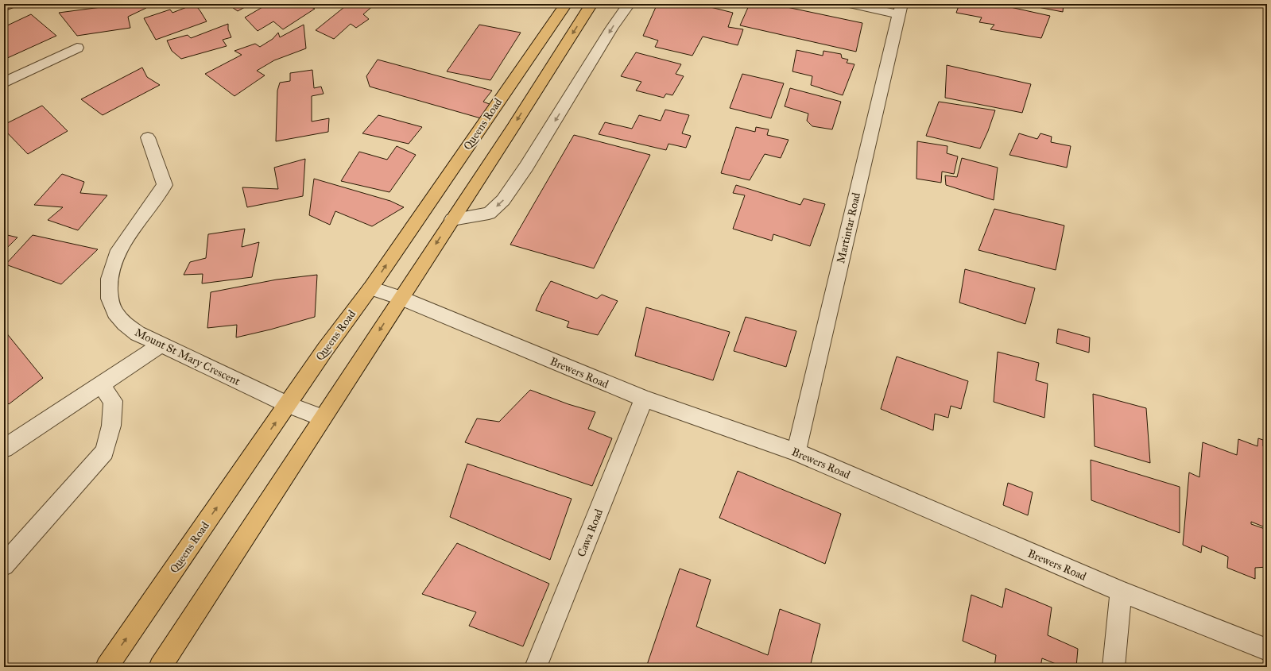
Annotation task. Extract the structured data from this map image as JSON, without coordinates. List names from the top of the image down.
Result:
{
  "streets": {
    "main road": ["Queens Road"],
    "street": [
      "Martintar Road",
      "Mount St Mary Crescent",
      "Brewers Road",
      "Cawa Road"
    ]
  },
  "crossings": [
    ["Queens Road", "Mount St Mary Crescent"],
    ["Queens Road", "Brewers Road"],
    ["Martintar Road", "Brewers Road"],
    ["Brewers Road", "Cawa Road"]
  ]
}
